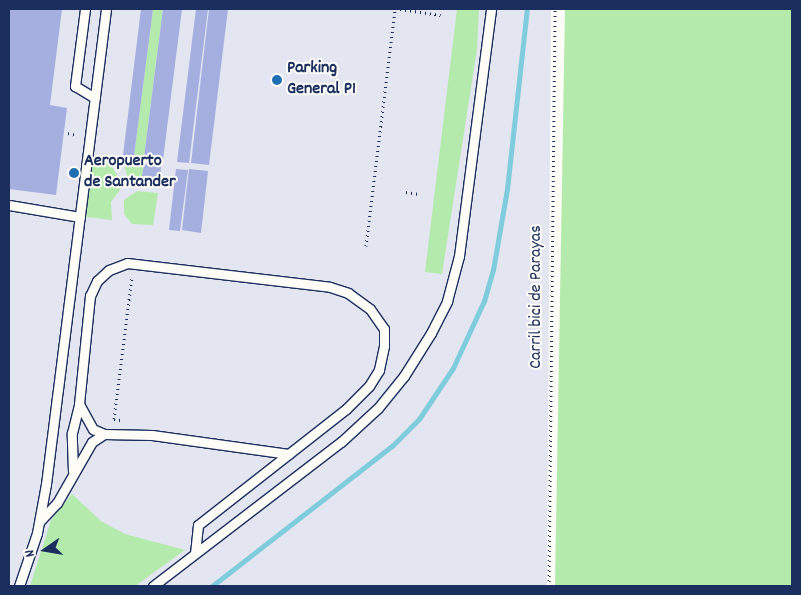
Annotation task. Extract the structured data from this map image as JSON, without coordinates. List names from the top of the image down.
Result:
{
  "streets": {
    "path": ["Carril bici de Parayas"]
  },
  "places": ["Parking General P1", "Aeropuerto de Santander"],
  "north": "left"
}
